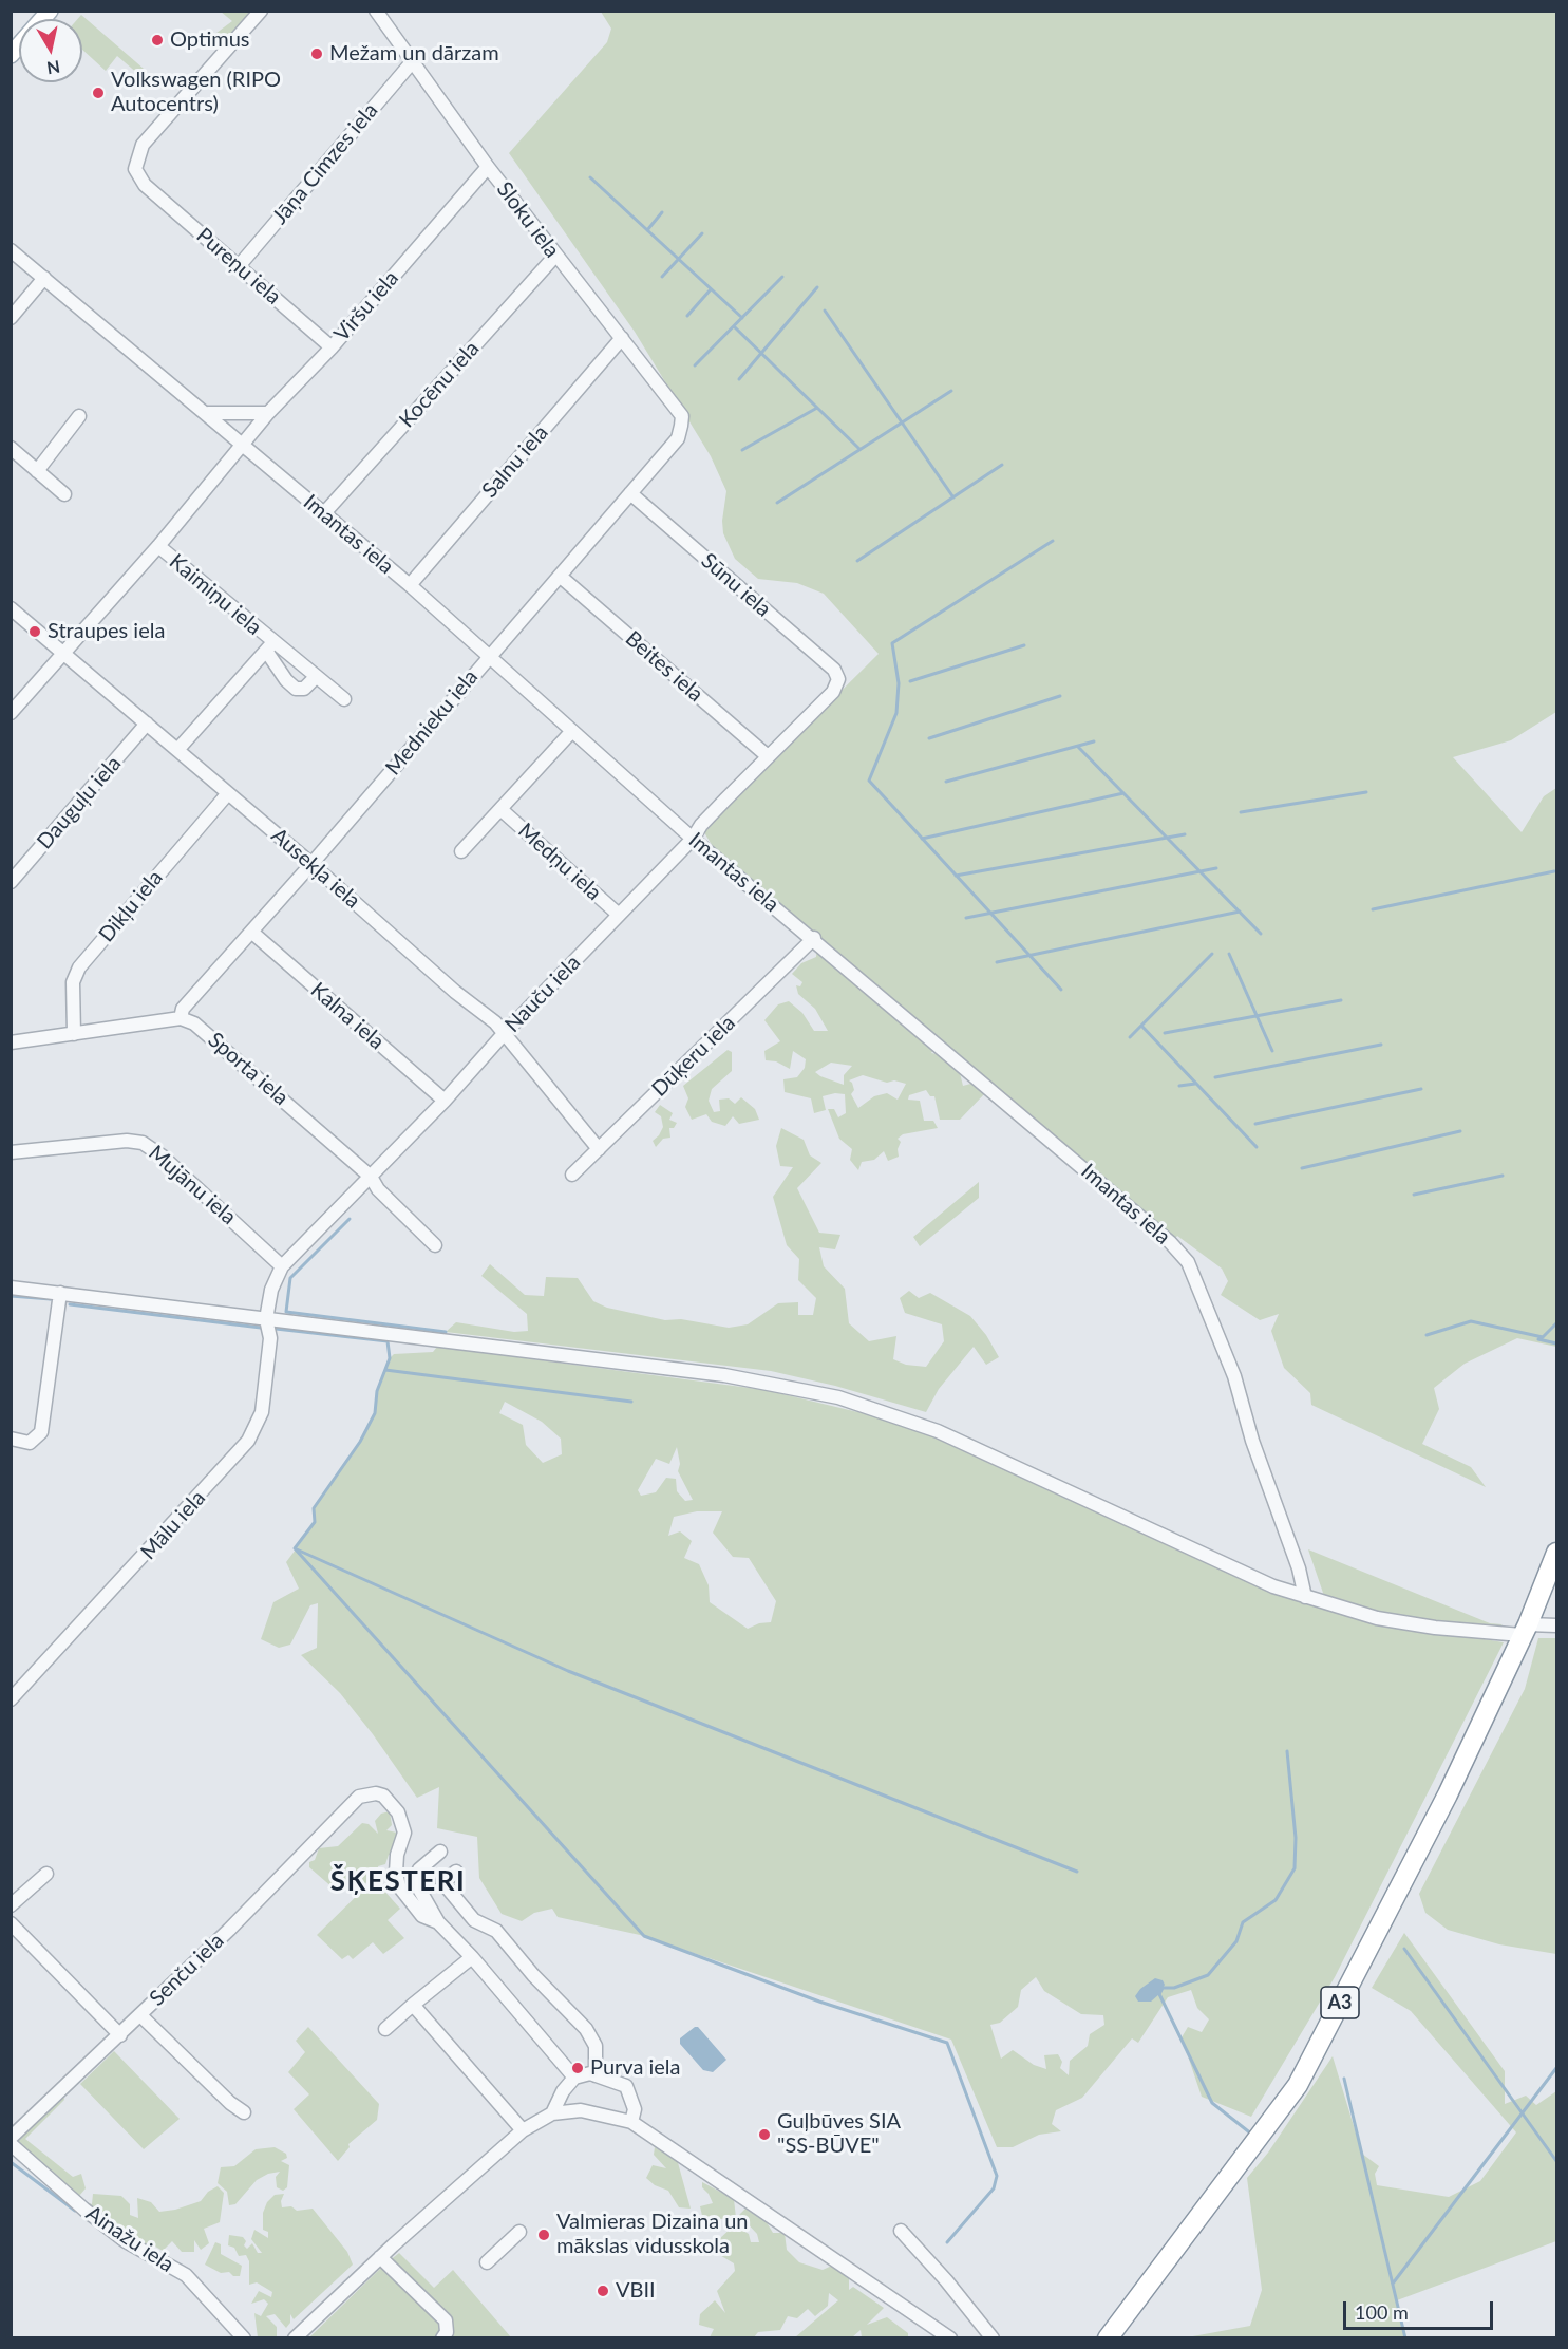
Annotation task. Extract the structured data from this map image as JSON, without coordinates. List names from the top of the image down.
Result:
{
  "streets": {
    "highway": ["A3"],
    "street": [
      "Jāņa Cimzes iela",
      "Sloku iela",
      "Pureņu iela",
      "Viršu iela",
      "Kocēnu iela",
      "Salnu iela",
      "Imantas iela",
      "Sūnu iela",
      "Kaimiņu iela",
      "Beites iela",
      "Mednieku iela",
      "Dauguļu iela",
      "Medņu iela",
      "Ausekļa iela",
      "Dikļu iela",
      "Nauču iela",
      "Kalna iela",
      "Dūķeru iela",
      "Sporta iela",
      "Mujānu iela",
      "Mālu iela",
      "Senču iela",
      "Ainažu iela"
    ]
  },
  "crossings": [
    ["Jāņa Cimzes iela", "Sloku iela"],
    ["Jāņa Cimzes iela", "Pureņu iela"],
    ["Sloku iela", "Viršu iela"],
    ["Sloku iela", "Kocēnu iela"],
    ["Sloku iela", "Salnu iela"],
    ["Sloku iela", "Mednieku iela"],
    ["Pureņu iela", "Viršu iela"],
    ["Viršu iela", "Imantas iela"],
    ["Kocēnu iela", "Imantas iela"],
    ["Salnu iela", "Imantas iela"],
    ["Imantas iela", "Mednieku iela"],
    ["Imantas iela", "Nauču iela"],
    ["Imantas iela", "Dūķeru iela"],
    ["Sūnu iela", "Mednieku iela"],
    ["Sūnu iela", "Nauču iela"],
    ["Kaimiņu iela", "Ausekļa iela"],
    ["Beites iela", "Mednieku iela"],
    ["Beites iela", "Nauču iela"],
    ["Mednieku iela", "Ausekļa iela"],
    ["Mednieku iela", "Kalna iela"],
    ["Mednieku iela", "Sporta iela"],
    ["Dauguļu iela", "Ausekļa iela"],
    ["Medņu iela", "Nauču iela"],
    ["Ausekļa iela", "Dikļu iela"],
    ["Ausekļa iela", "Nauču iela"],
    ["Ausekļa iela", "Dūķeru iela"],
    ["Nauču iela", "Kalna iela"],
    ["Nauču iela", "Sporta iela"],
    ["Nauču iela", "Mujānu iela"],
    ["Nauču iela", "Mālu iela"]
  ],
  "districts": ["ŠĶESTERI"],
  "places": [
    "Optimus",
    "Mežam un dārzam",
    "Volkswagen (RIPO Autocentrs)",
    "Straupes iela",
    "Purva iela",
    "Guļbūves SIA \"SS-BŪVE\"",
    "Valmieras Dizaina un mākslas vidusskola",
    "VBII"
  ],
  "scale_bar": "100 m",
  "north": "bottom"
}
